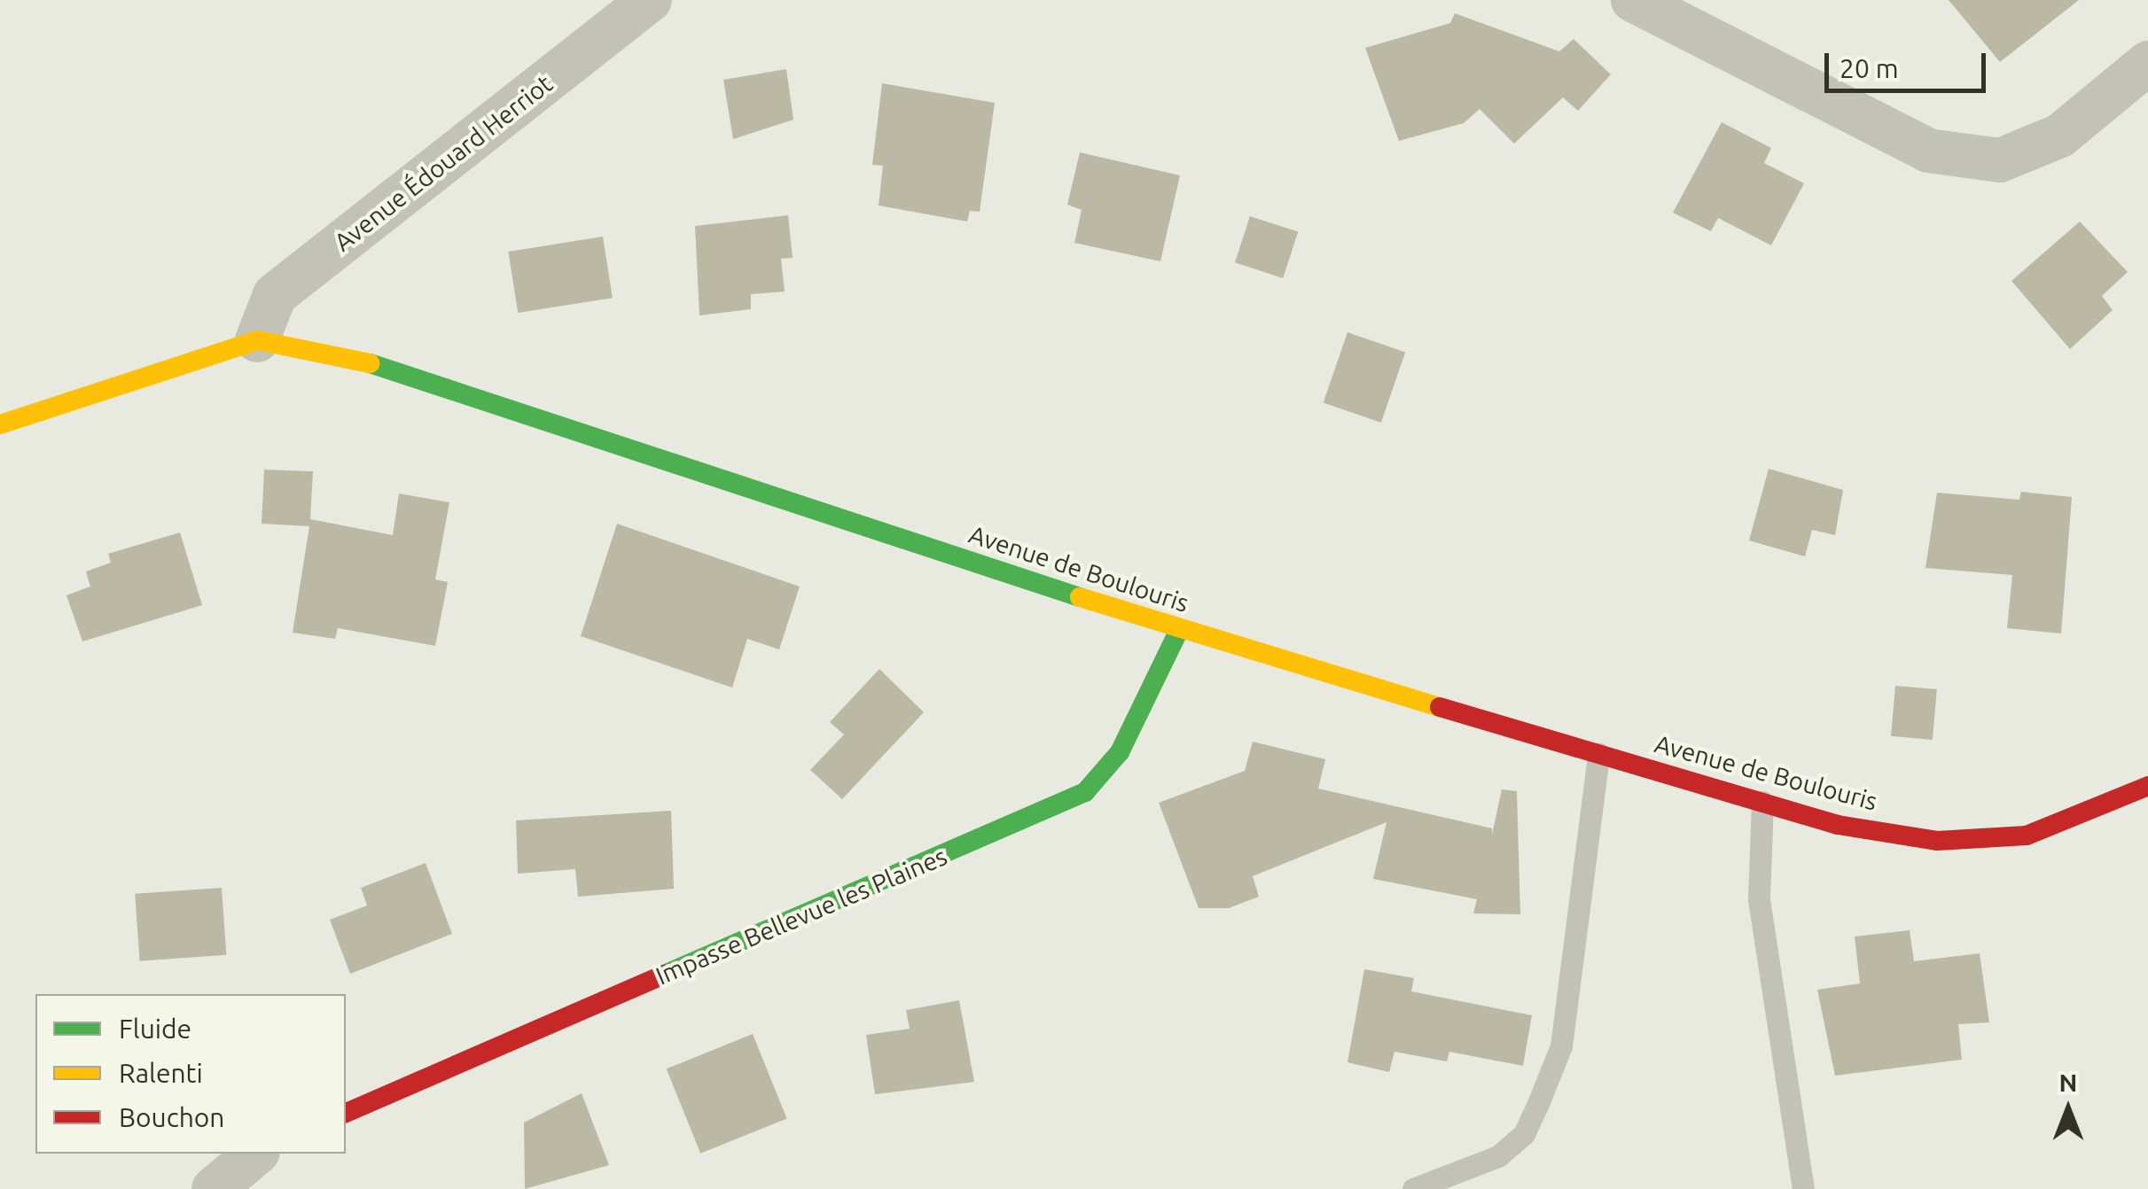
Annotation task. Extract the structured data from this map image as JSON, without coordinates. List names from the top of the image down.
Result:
{
  "streets": {
    "street": ["Avenue Édouard Herriot", "Avenue de Boulouris", "Impasse Bellevue les Plaines"]
  },
  "crossings": [
    ["Avenue Édouard Herriot", "Avenue de Boulouris"],
    ["Avenue de Boulouris", "Impasse Bellevue les Plaines"]
  ],
  "legend": ["Fluide", "Ralenti", "Bouchon"],
  "scale_bar": "20 m",
  "north": "top"
}
